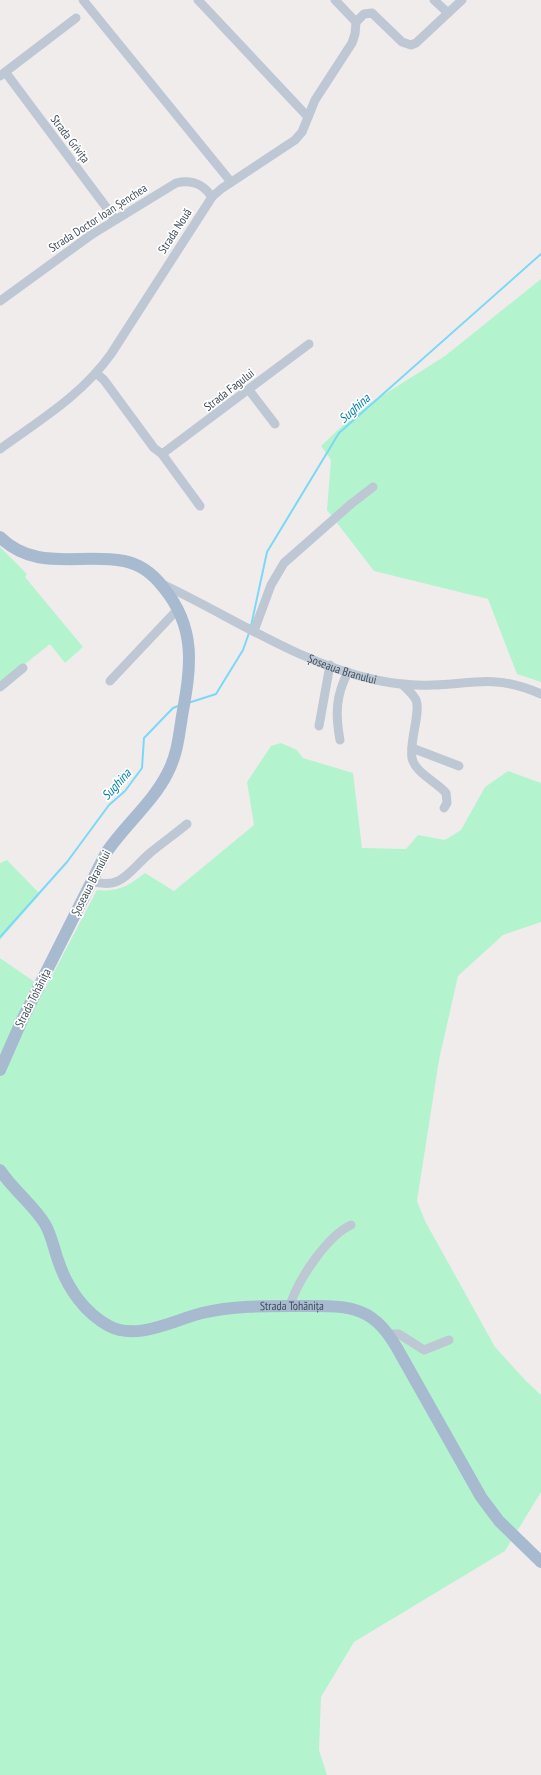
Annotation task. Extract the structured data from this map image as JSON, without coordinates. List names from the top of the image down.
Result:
{
  "streets": {
    "main road": ["Șoseaua Branului", "Strada Tohănița"],
    "street": [
      "Strada Grivița",
      "Strada Doctor Ioan Șenchea",
      "Strada Nouă",
      "Strada Fagului"
    ]
  },
  "crossings": [
    ["Strada Grivița", "Strada Doctor Ioan Șenchea"],
    ["Strada Doctor Ioan Șenchea", "Strada Nouă"],
    ["Șoseaua Branului", "Strada Tohănița"]
  ],
  "water": ["Sughina"]
}
